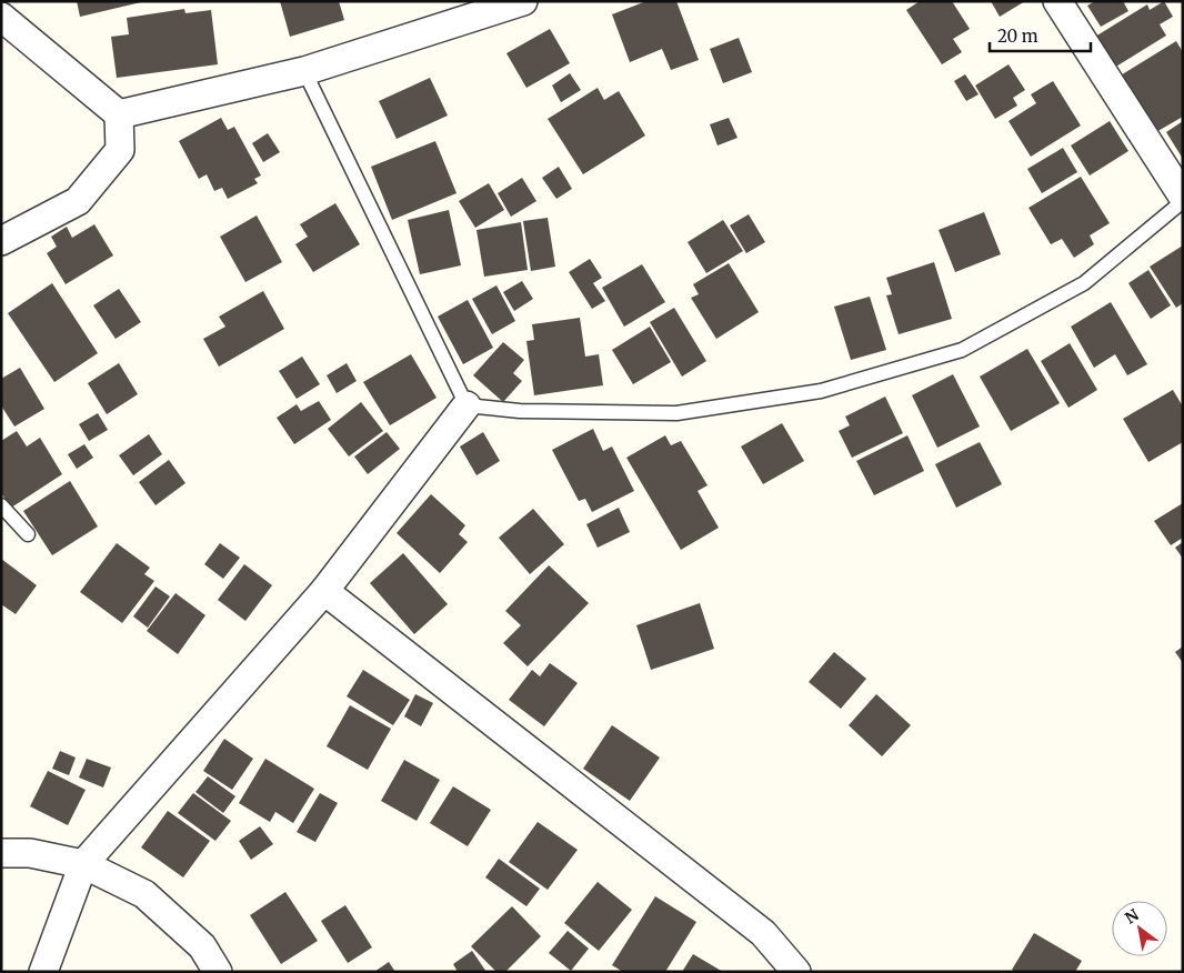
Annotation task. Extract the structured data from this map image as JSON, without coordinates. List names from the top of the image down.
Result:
{
  "scale_bar": "20 m",
  "north": "top left"
}
